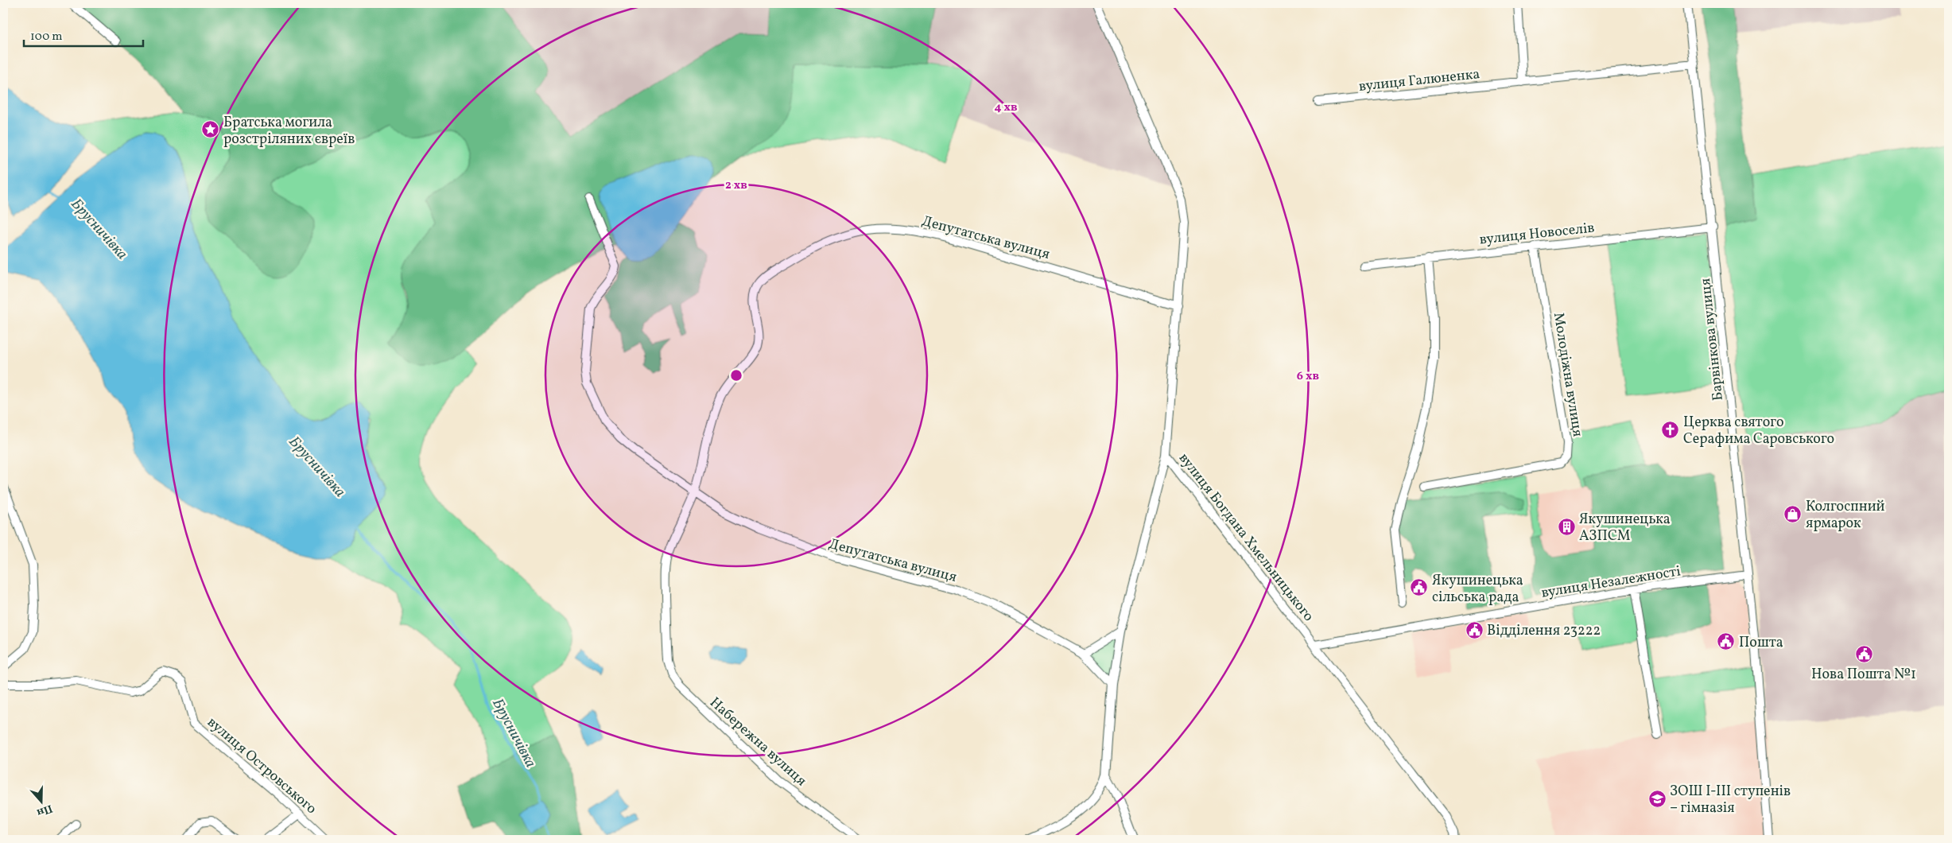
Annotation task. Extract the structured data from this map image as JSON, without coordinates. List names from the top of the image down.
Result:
{
  "streets": {
    "street": [
      "вулиця Галюненка",
      "вулиця Новоселів",
      "Депутатська вулиця",
      "Барвінкова вулиця",
      "Молодіжна вулиця",
      "вулиця Богдана Хмельницького",
      "вулиця Незалежності",
      "Набережна вулиця",
      "вулиця Островського"
    ]
  },
  "crossings": [
    ["вулиця Галюненка", "Барвінкова вулиця"],
    ["вулиця Новоселів", "Барвінкова вулиця"],
    ["вулиця Новоселів", "Молодіжна вулиця"],
    ["Депутатська вулиця", "вулиця Богдана Хмельницького"],
    ["Депутатська вулиця", "Набережна вулиця"],
    ["Барвінкова вулиця", "вулиця Незалежності"],
    ["вулиця Богдана Хмельницького", "вулиця Незалежності"]
  ],
  "water": ["Брусничівка"],
  "places": {
    "place": ["Братська могила розстріляних євреїв"],
    "church": ["Церква святого Серафима Саровського"],
    "shop": ["Колгоспний ярмарок"],
    "building": ["Якушинецька АЗПСМ"],
    "public building": [
      "Якушинецька сільська рада",
      "Відділення 23222",
      "Пошта",
      "Нова Пошта №1"
    ],
    "school or university": ["ЗОШ І-ІІІ ступенів – гімназія"]
  },
  "scale_bar": "100 m",
  "north": "bottom",
  "rings": ["4 хв", "2 хв", "6 хв"]
}
